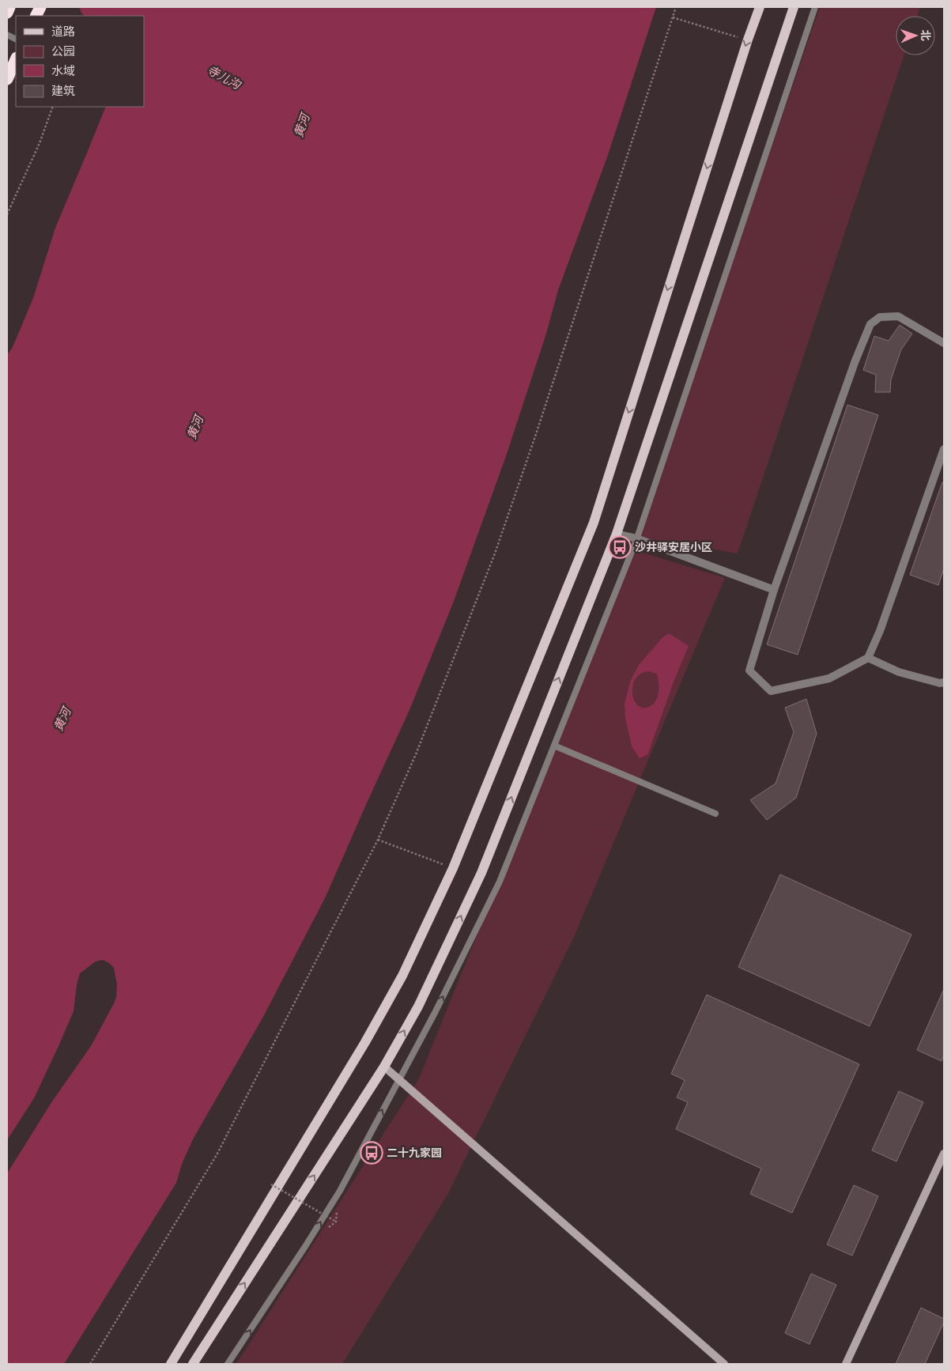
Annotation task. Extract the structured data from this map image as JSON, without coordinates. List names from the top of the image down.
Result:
{
  "water": ["寺儿沟", "黄河"],
  "places": {
    "bus stop": ["沙井驿安居小区", "二十九家园"]
  },
  "legend": [
    "道路",
    "公园",
    "水域",
    "建筑"
  ],
  "north": "right"
}
